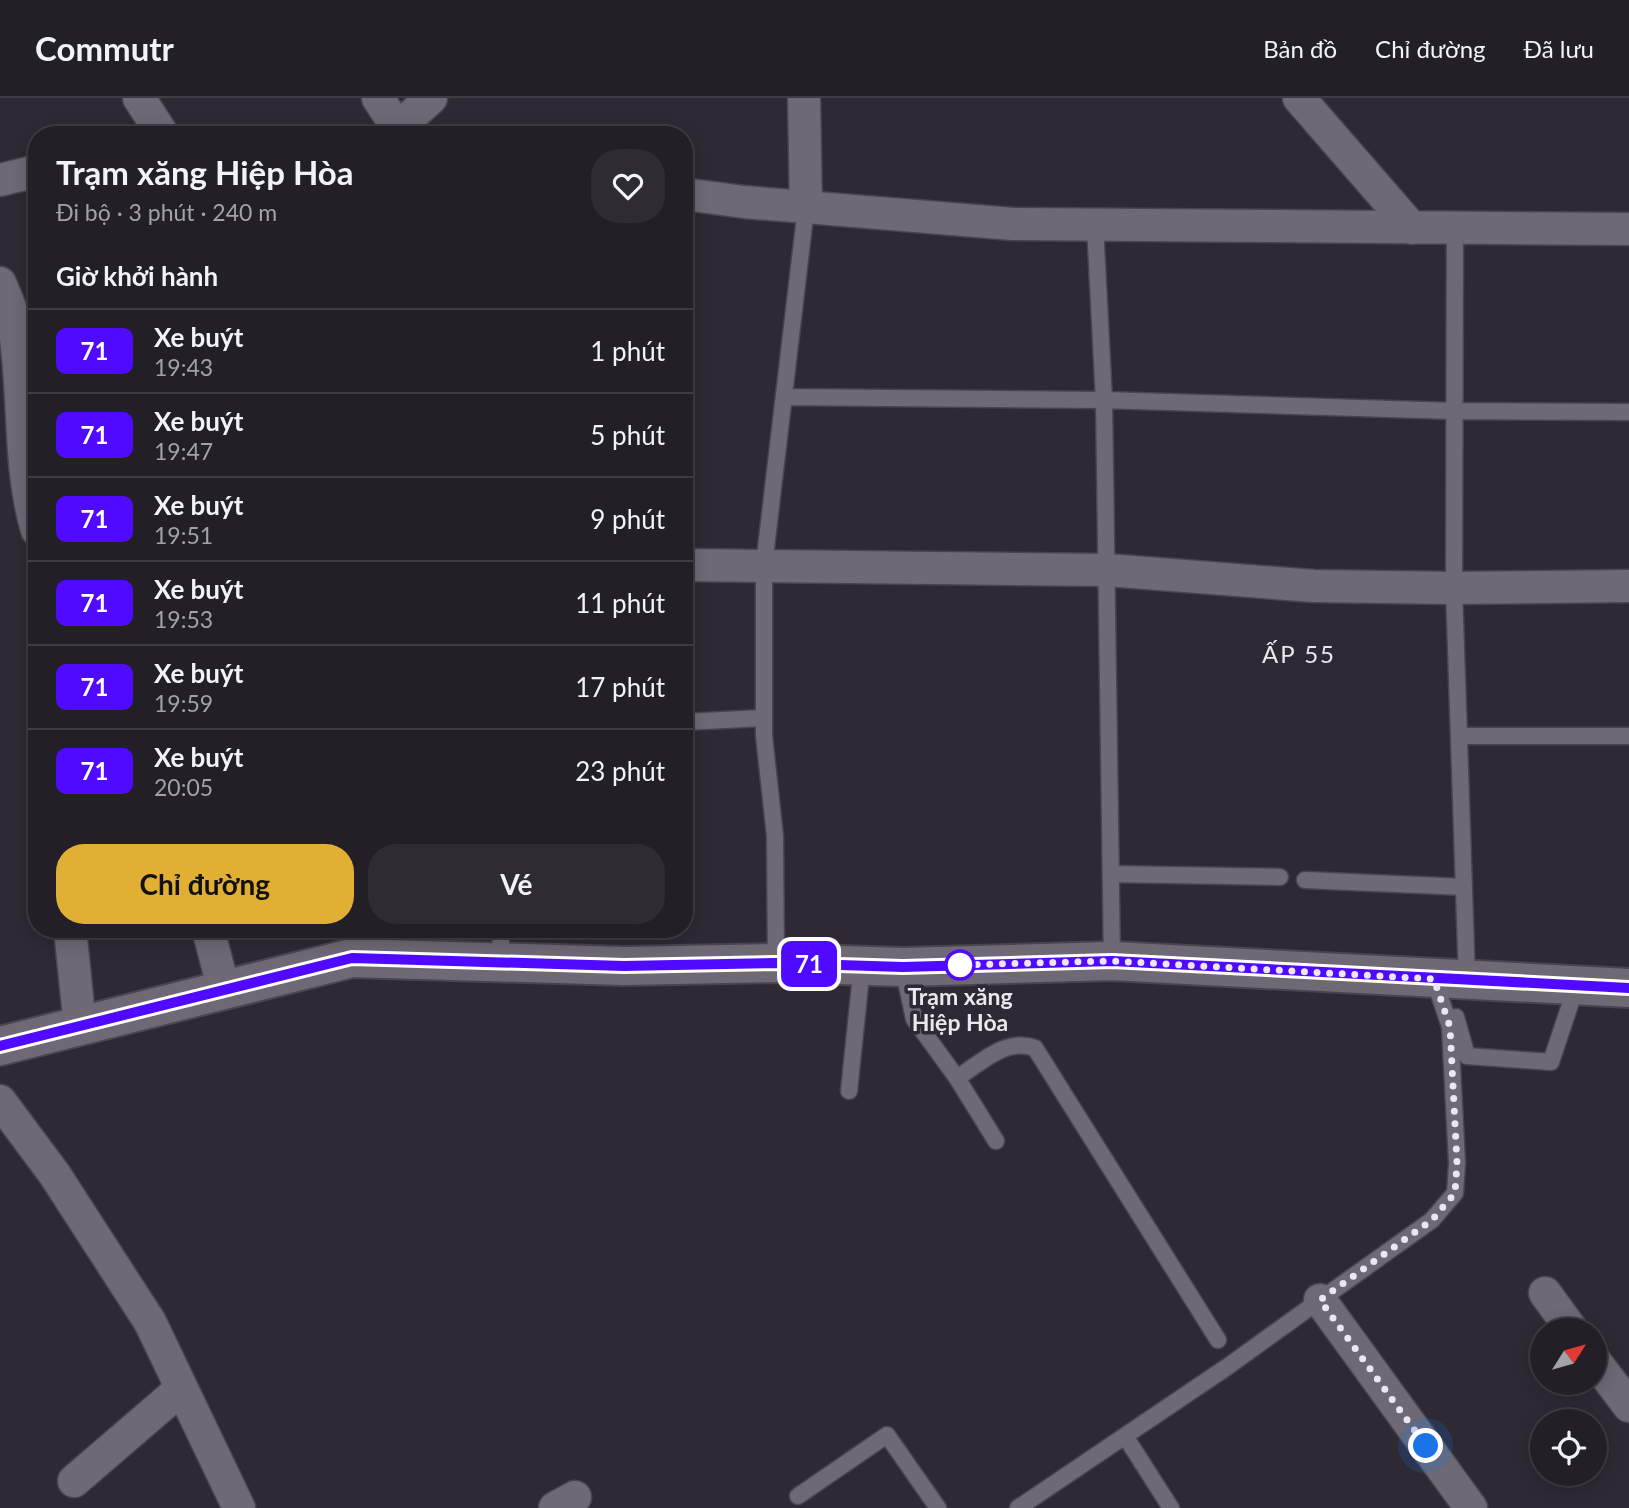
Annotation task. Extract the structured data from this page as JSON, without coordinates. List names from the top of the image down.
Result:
{
  "districts": ["ẤP 55"],
  "places": ["Trạm xăng Hiệp Hòa"],
  "lines": ["bus line 71"],
  "north": "top right",
  "page": {
    "header": "Commutr",
    "nav": ["Bản đồ", "Chỉ đường", "Đã lưu"],
    "on_map": "71",
    "heading": [
      ["Trạm xăng Hiệp Hòa", "Đi bộ · 3 phút · 240 m"],
      "Giờ khởi hành"
    ],
    "list": [
      {
        "mark": "71",
        "name": "Xe buýt",
        "note": "19:43",
        "value": "1 phút"
      },
      {
        "mark": "71",
        "name": "Xe buýt",
        "note": "19:47",
        "value": "5 phút"
      },
      {
        "mark": "71",
        "name": "Xe buýt",
        "note": "19:51",
        "value": "9 phút"
      },
      {
        "mark": "71",
        "name": "Xe buýt",
        "note": "19:53",
        "value": "11 phút"
      },
      {
        "mark": "71",
        "name": "Xe buýt",
        "note": "19:59",
        "value": "17 phút"
      },
      {
        "mark": "71",
        "name": "Xe buýt",
        "note": "20:05",
        "value": "23 phút"
      }
    ],
    "buttons": ["Chỉ đường", "Vé"]
  }
}
